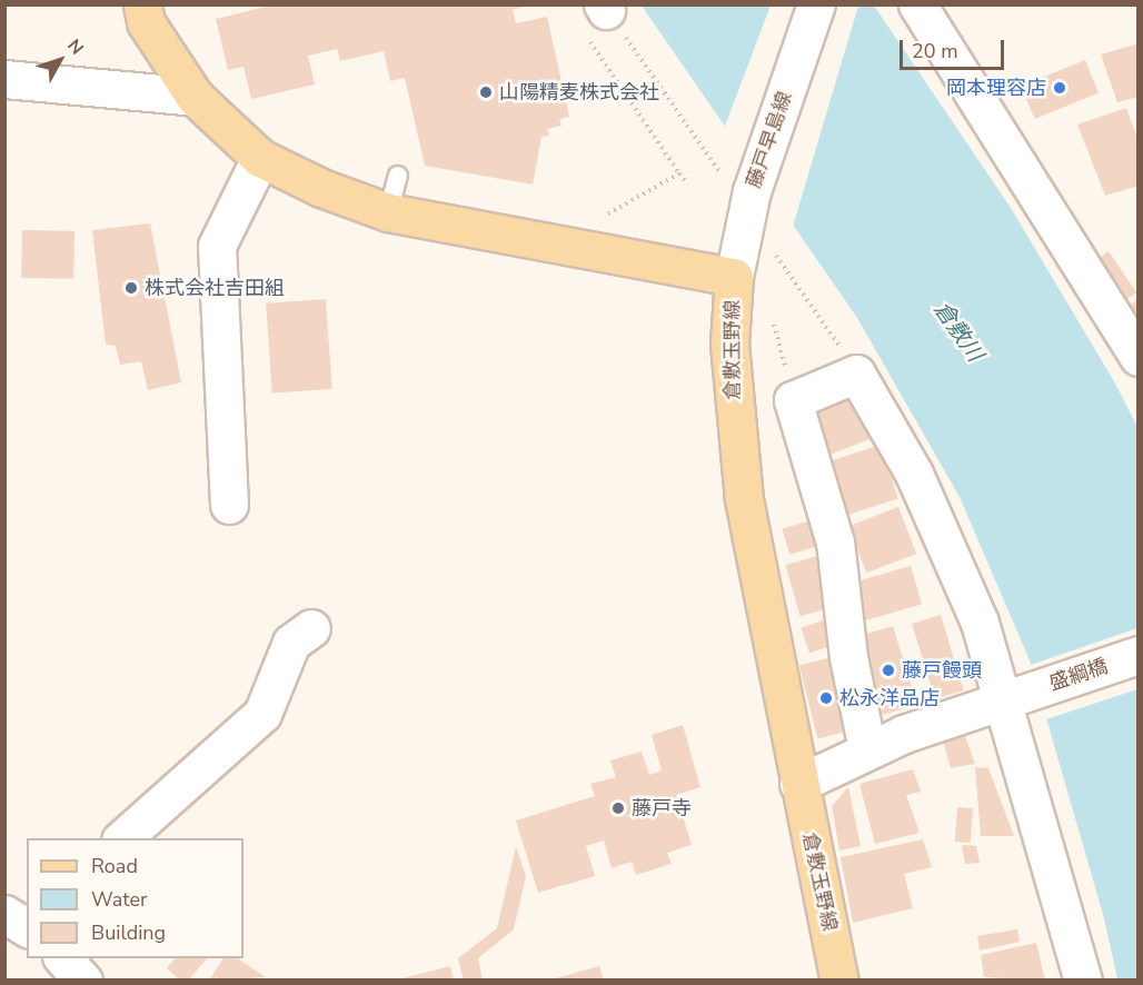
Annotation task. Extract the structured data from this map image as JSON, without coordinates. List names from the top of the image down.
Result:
{
  "streets": {
    "main road": ["倉敷玉野線"],
    "street": ["藤戸早島線", "盛綱橋"]
  },
  "crossings": [
    ["藤戸早島線", "倉敷玉野線"],
    ["倉敷玉野線", "盛綱橋"]
  ],
  "water": ["倉敷川"],
  "places": [
    "岡本理容店",
    "山陽精麦株式会社",
    "株式会社吉田組",
    "藤戸饅頭",
    "松永洋品店",
    "藤戸寺"
  ],
  "legend": ["Road", "Water", "Building"],
  "scale_bar": "20 m",
  "north": "top right"
}
